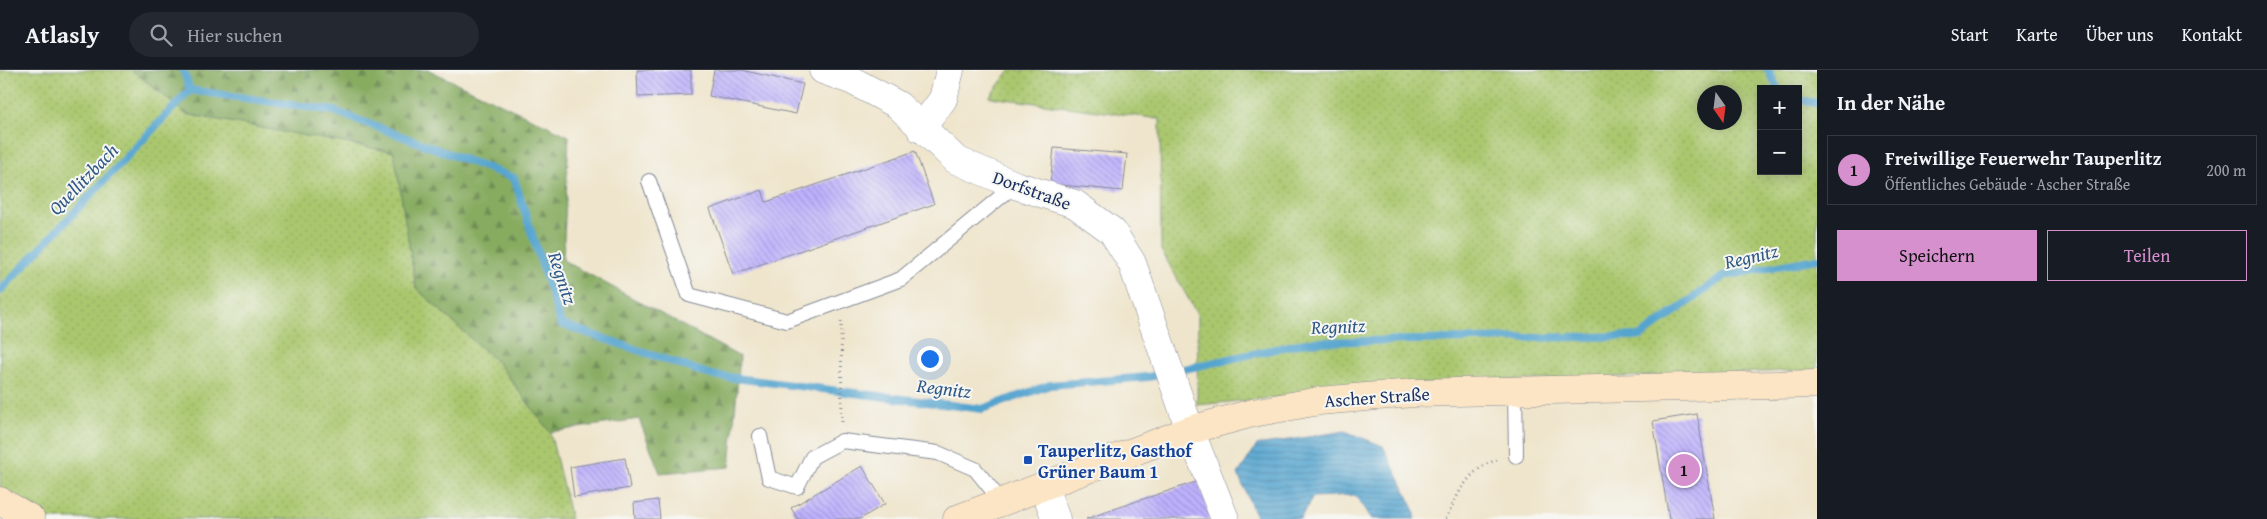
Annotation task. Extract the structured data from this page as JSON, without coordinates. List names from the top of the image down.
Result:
{
  "streets": {
    "street": ["Dorfstraße", "Ascher Straße"]
  },
  "crossings": [
    ["Dorfstraße", "Ascher Straße"]
  ],
  "water": ["Quellitzbach", "Regnitz"],
  "places": {
    "transit": ["Tauperlitz, Gasthof Grüner Baum 1"]
  },
  "north": "bottom",
  "page": {
    "header": "Atlasly",
    "search": "Hier suchen",
    "nav": [
      "Start",
      "Karte",
      "Über uns",
      "Kontakt"
    ],
    "heading": "In der Nähe",
    "map_buttons": ["+", "−"],
    "list": [
      {
        "mark": "1",
        "name": "Freiwillige Feuerwehr Tauperlitz",
        "note": "Öffentliches Gebäude · Ascher Straße",
        "value": "200 m"
      }
    ],
    "buttons": ["Speichern", "Teilen"],
    "pins": "1"
  }
}
